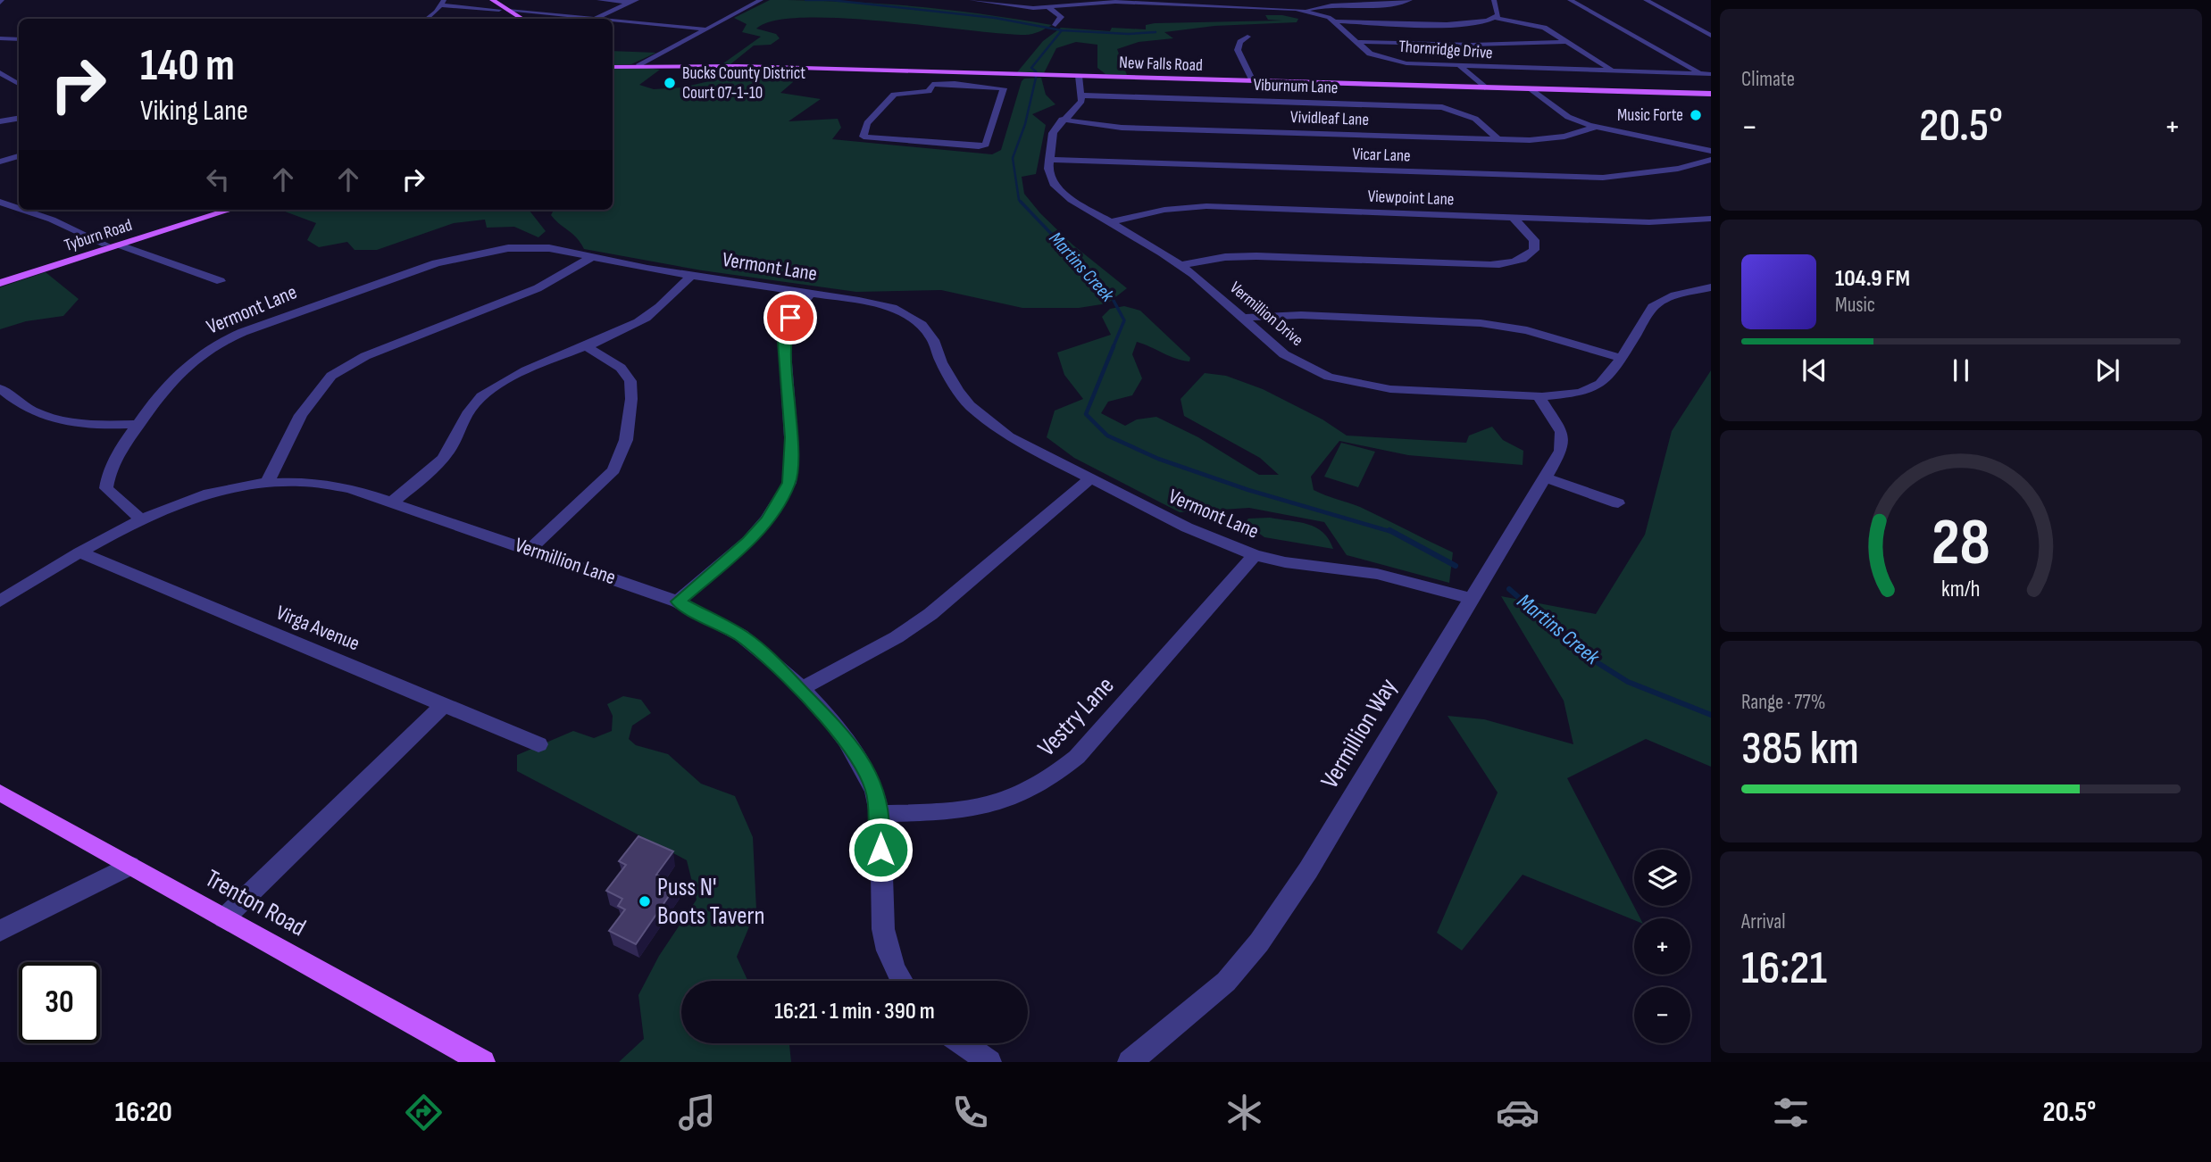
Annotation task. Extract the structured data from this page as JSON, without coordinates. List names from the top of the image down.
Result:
{
  "streets": {
    "main road": ["New Falls Road", "Tyburn Road", "Trenton Road"],
    "street": [
      "Thornridge Drive",
      "Viburnum Lane",
      "Vividleaf Lane",
      "Vicar Lane",
      "Viewpoint Lane",
      "Vermont Lane",
      "Vermillion Drive",
      "Vermillion Lane",
      "Virga Avenue",
      "Vestry Lane",
      "Vermillion Way"
    ]
  },
  "crossings": [
    ["Viburnum Lane", "Vividleaf Lane"],
    ["Viburnum Lane", "Vermillion Drive"],
    ["Vividleaf Lane", "Vermillion Drive"],
    ["Vicar Lane", "Vermillion Drive"],
    ["Viewpoint Lane", "Vermillion Drive"],
    ["Vermont Lane", "Vermillion Lane"],
    ["Vermont Lane", "Vestry Lane"],
    ["Vermont Lane", "Vermillion Way"],
    ["Vermillion Drive", "Vermillion Way"],
    ["Vermillion Lane", "Virga Avenue"],
    ["Vermillion Lane", "Vestry Lane"]
  ],
  "water": ["Martins Creek"],
  "places": ["Bucks County District Court 07-1-10", "Music Forte", "Puss N' Boots Tavern"],
  "page": {
    "tile": [
      "Climate",
      ["Range · 77%", "385 km"],
      ["Arrival", "16:21"]
    ],
    "turn": ["140 m", "Viking Lane"],
    "heat": ["−", "20.5°", "+"],
    "song": ["104.9 FM", "Music"],
    "map_buttons": ["+", "−"],
    "limit": "30",
    "trip": "16:21 · 1 min · 390 m",
    "tabs": ["16:20", "20.5°"],
    "gauge": ["28", "km/h"]
  }
}
